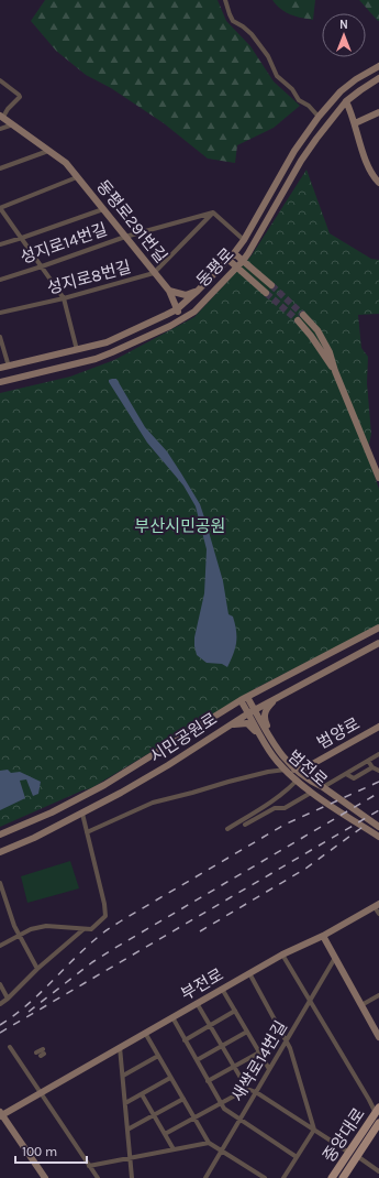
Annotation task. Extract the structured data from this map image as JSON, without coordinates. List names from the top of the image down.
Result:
{
  "streets": {
    "main road": [
      "동평로291번길",
      "동평로",
      "범양로",
      "시민공원로",
      "범전로",
      "부전로",
      "중앙대로"
    ],
    "street": ["성지로14번길", "성지로8번길", "새싹로14번길"]
  },
  "crossings": [
    ["동평로291번길", "성지로14번길"],
    ["동평로291번길", "동평로"],
    ["동평로291번길", "성지로8번길"],
    ["성지로14번길", "성지로8번길"],
    ["범양로", "범전로"],
    ["시민공원로", "범전로"]
  ],
  "parks": ["부산시민공원"],
  "scale_bar": "100 m",
  "north": "top"
}
